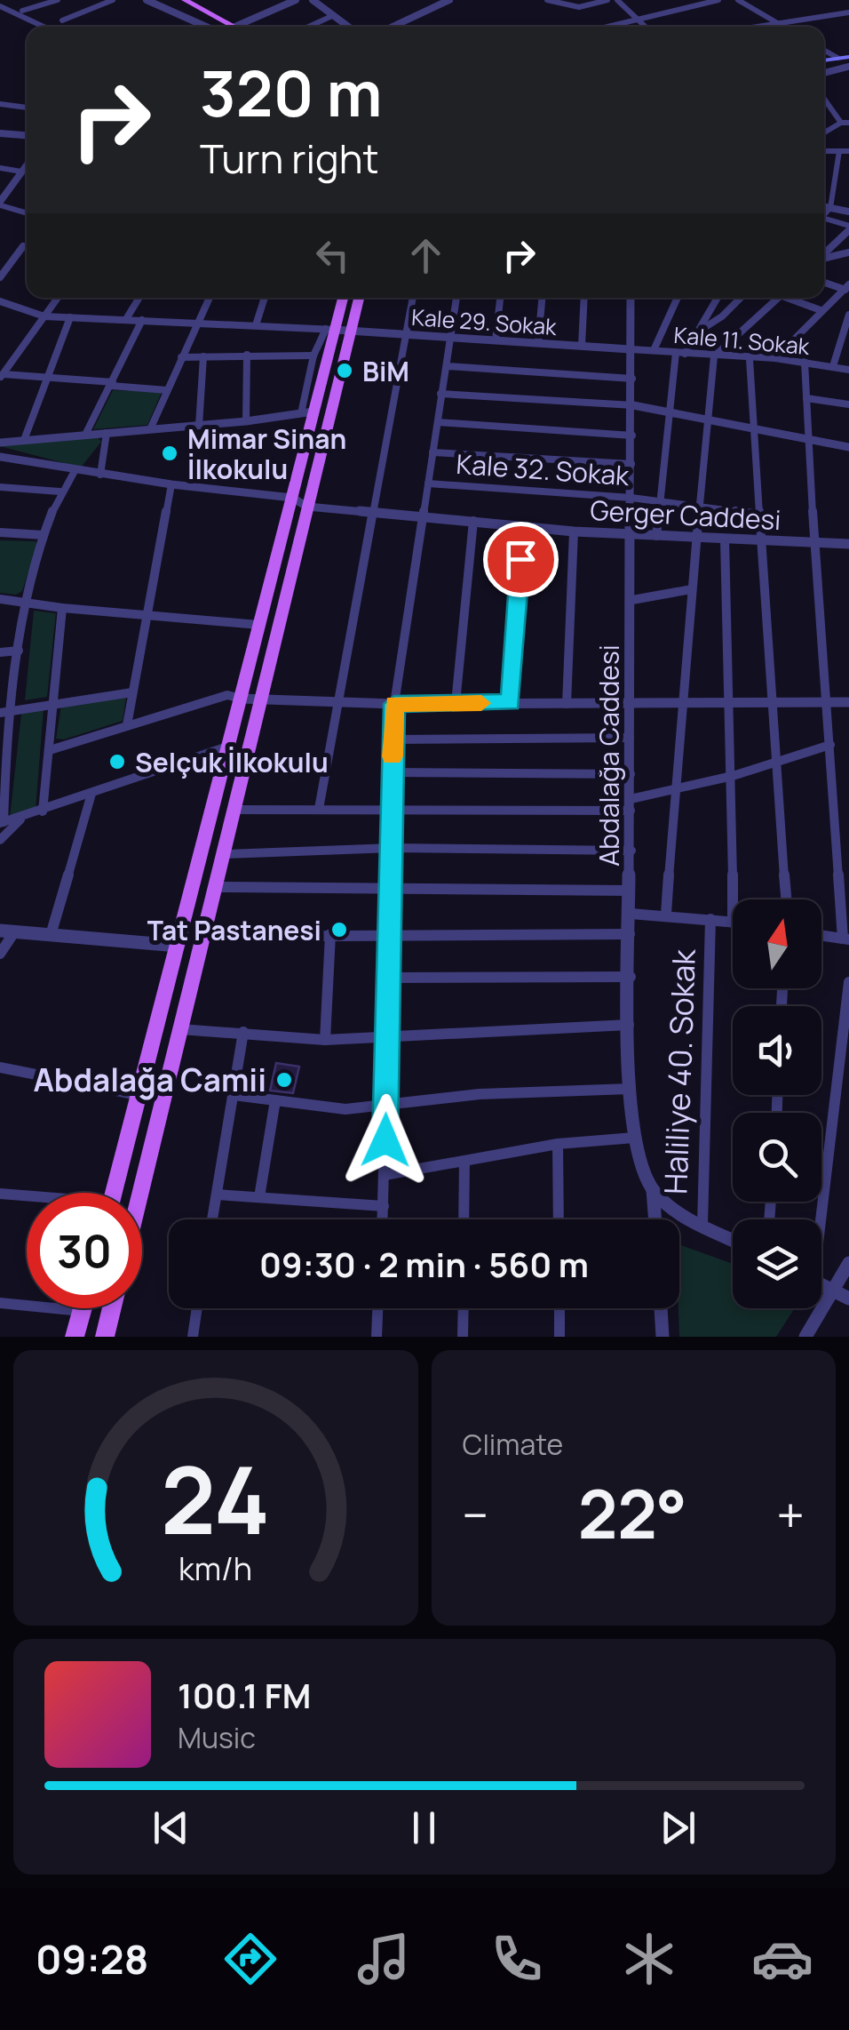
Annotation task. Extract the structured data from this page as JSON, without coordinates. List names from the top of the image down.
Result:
{
  "streets": {
    "street": [
      "Kale 29. Sokak",
      "Kale 11. Sokak",
      "Kale 32. Sokak",
      "Gerger Caddesi",
      "Abdalağa Caddesi",
      "Haliliye 40. Sokak"
    ]
  },
  "crossings": [
    ["Kale 29. Sokak", "Kale 11. Sokak"],
    ["Kale 29. Sokak", "Abdalağa Caddesi"],
    ["Kale 11. Sokak", "Abdalağa Caddesi"],
    ["Kale 32. Sokak", "Abdalağa Caddesi"],
    ["Gerger Caddesi", "Abdalağa Caddesi"]
  ],
  "places": [
    "BiM",
    "Mimar Sinan İlkokulu",
    "Selçuk İlkokulu",
    "Tat Pastanesi",
    "Abdalağa Camii"
  ],
  "north": "top",
  "page": {
    "turn": ["320 m", "Turn right"],
    "limit": "30",
    "trip": "09:30 · 2 min · 560 m",
    "tile": "Climate",
    "heat": ["−", "22°", "+"],
    "song": ["100.1 FM", "Music"],
    "tabs": "09:28",
    "gauge": ["24", "km/h"]
  }
}
